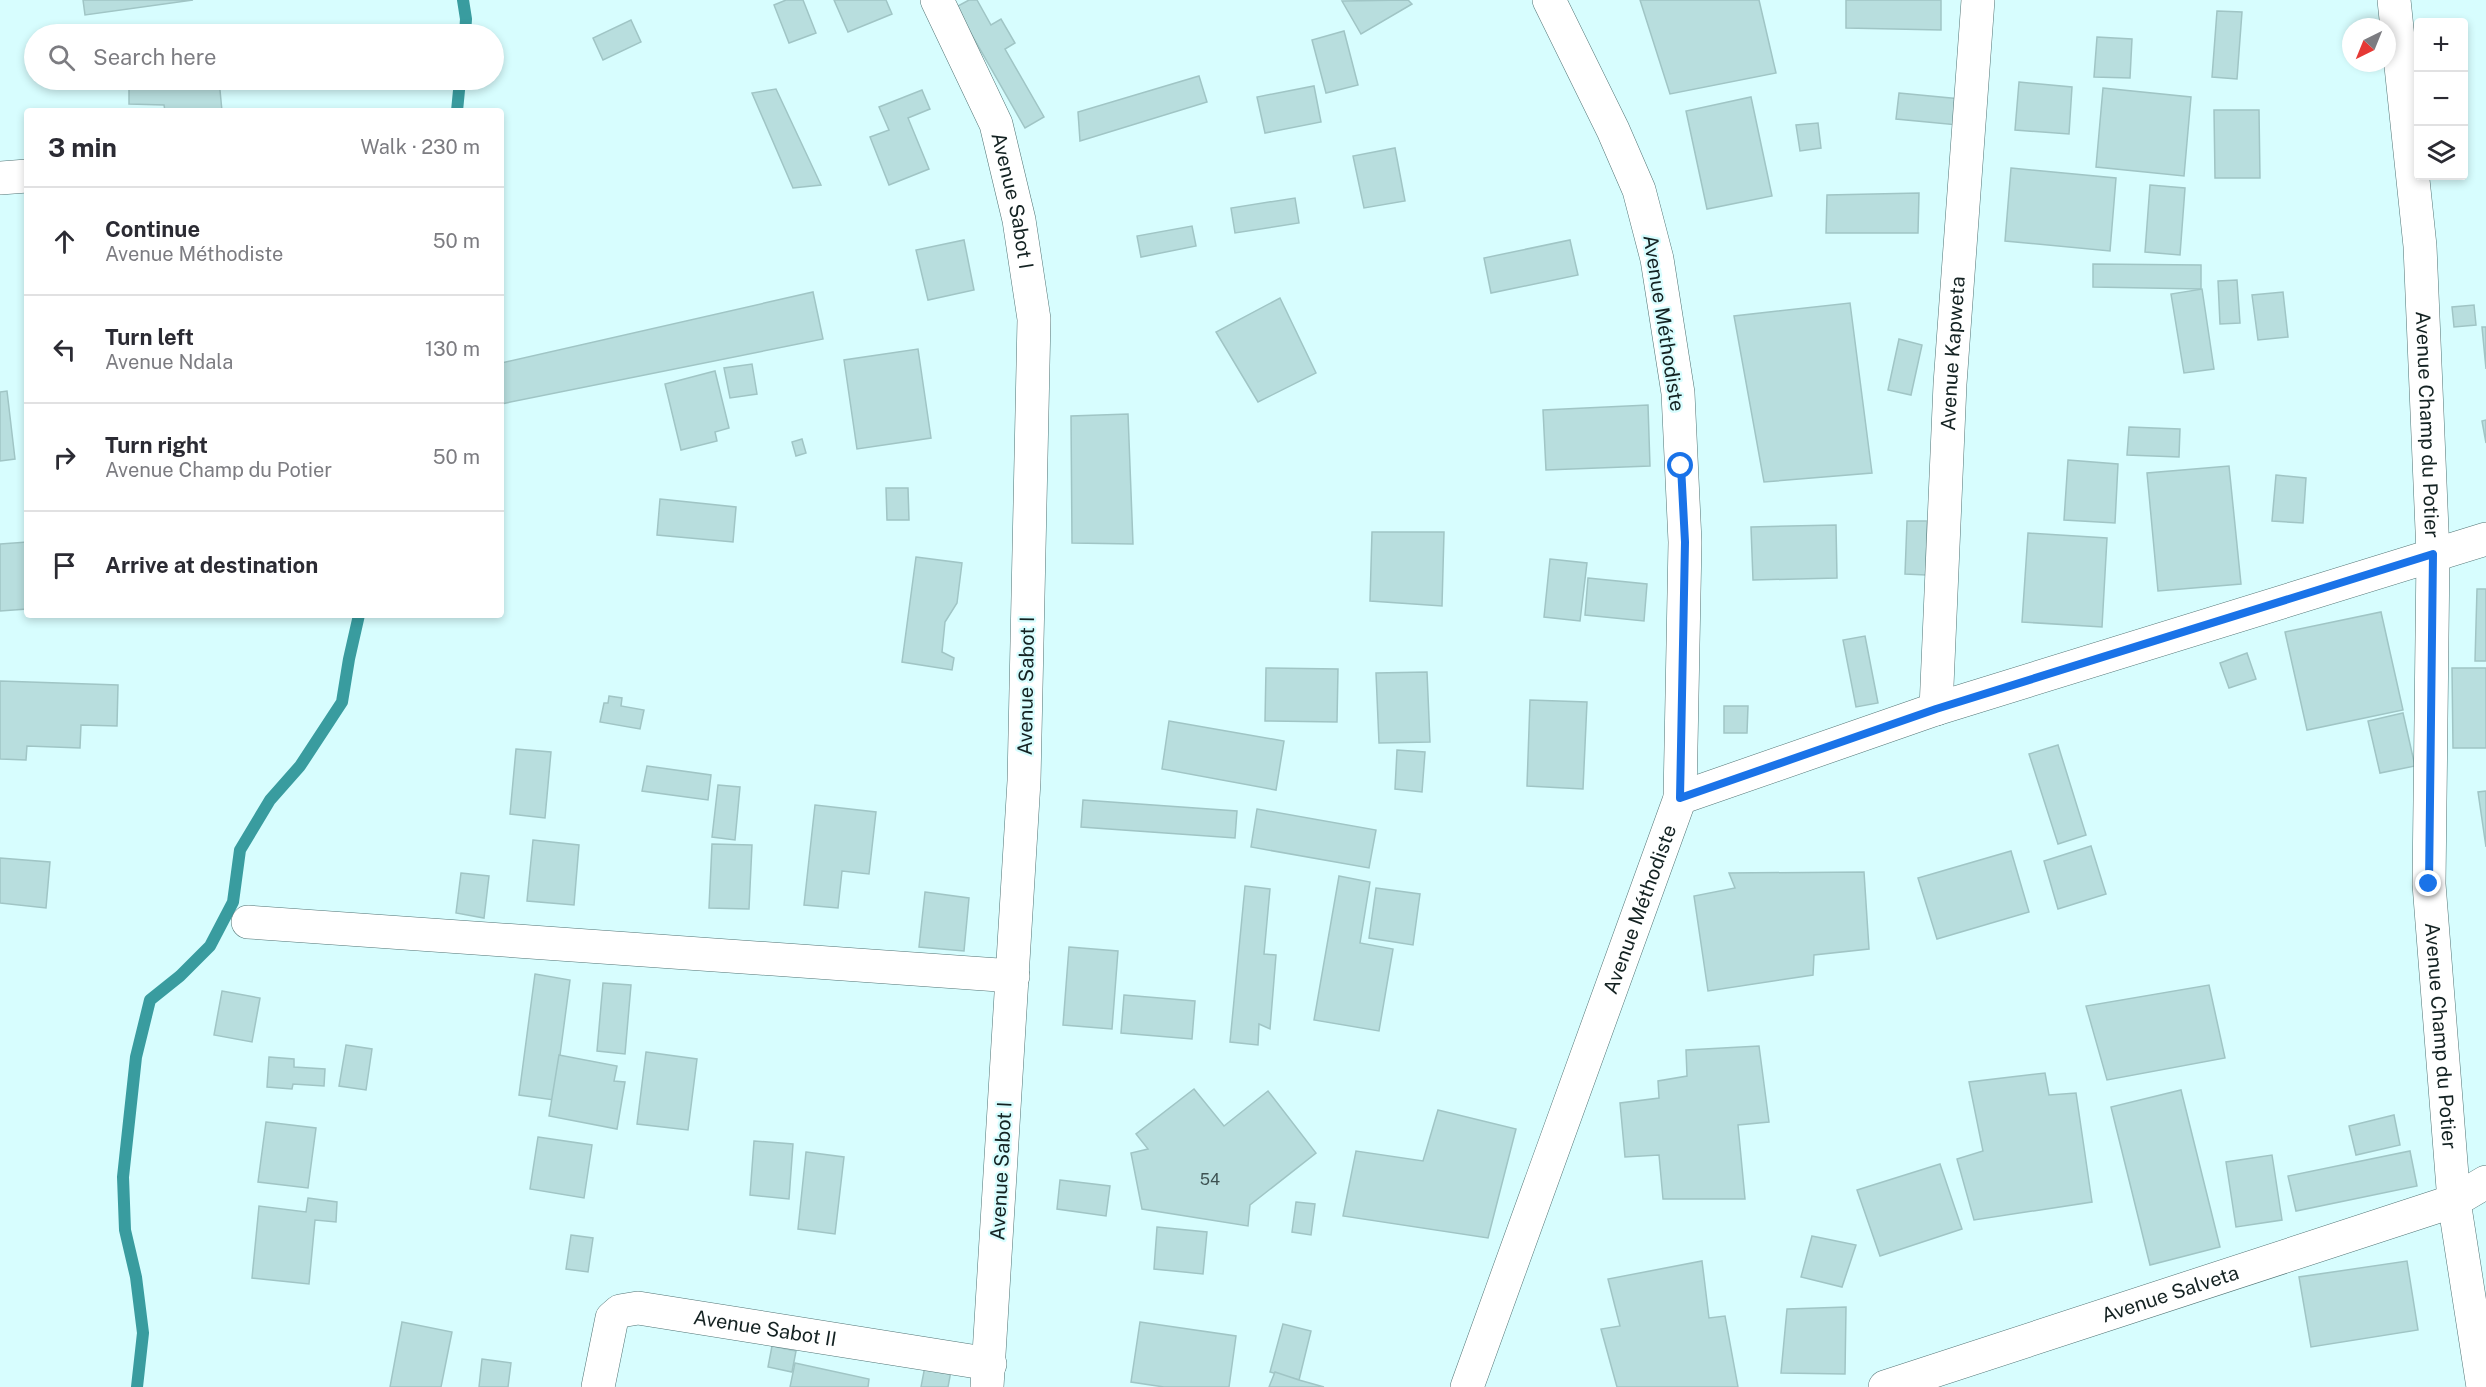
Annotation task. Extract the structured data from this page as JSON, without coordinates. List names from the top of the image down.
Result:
{
  "streets": {
    "street": [
      "Avenue Sabot I",
      "Avenue Méthodiste",
      "Avenue Kapweta",
      "Avenue Champ du Potier",
      "Avenue Salveta",
      "Avenue Sabot II"
    ]
  },
  "crossings": [
    ["Avenue Sabot I", "Avenue Sabot II"],
    ["Avenue Champ du Potier", "Avenue Salveta"]
  ],
  "house_numbers": ["54"],
  "north": "bottom left",
  "page": {
    "map_buttons": ["+", "−"],
    "search": "Search here",
    "heading": ["3 min", "Walk · 230 m"],
    "list": [
      ["Continue", "Avenue Méthodiste", "50 m"],
      ["Turn left", "Avenue Ndala", "130 m"],
      ["Turn right", "Avenue Champ du Potier", "50 m"],
      "Arrive at destination"
    ]
  }
}
